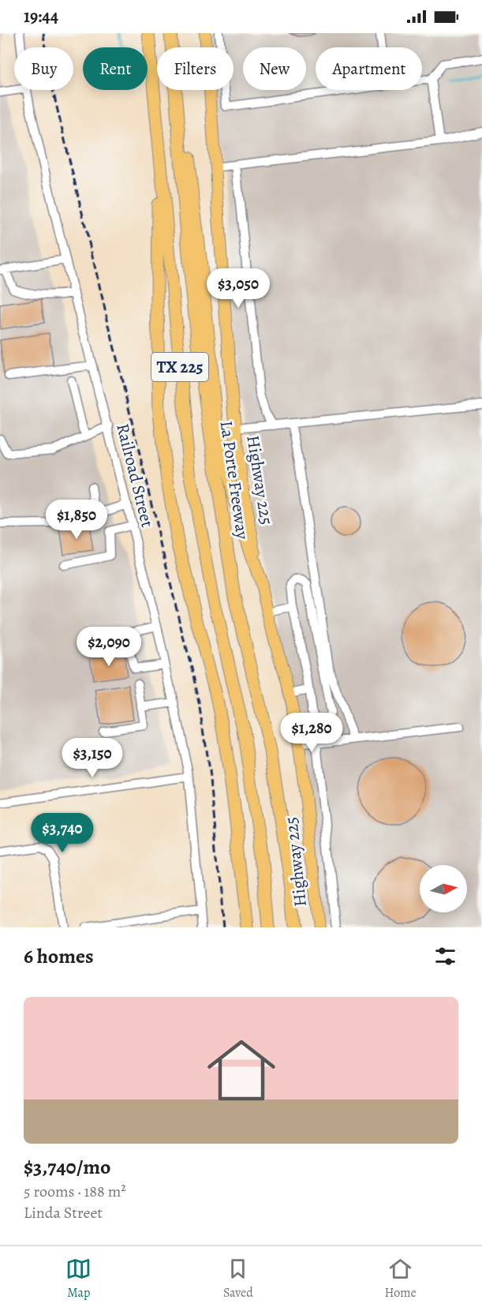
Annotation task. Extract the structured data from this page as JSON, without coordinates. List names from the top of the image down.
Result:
{
  "streets": {
    "highway": ["TX 225", "La Porte Freeway"],
    "main road": ["Highway 225"],
    "street": ["Railroad Street"]
  },
  "north": "right",
  "page": {
    "status": "19:44",
    "chip": [
      "Buy",
      "Rent",
      "Filters",
      "New",
      "Apartment"
    ],
    "price": [
      "$3,050",
      "$1,850",
      "$2,090",
      "$1,280",
      "$3,150",
      "$3,740"
    ],
    "heading": "6 homes",
    "list": [
      {
        "name": "$3,740/mo",
        "note": "5 rooms · 188 m² · Linda Street"
      }
    ],
    "tabs": ["Map", "Saved", "Home"]
  }
}
